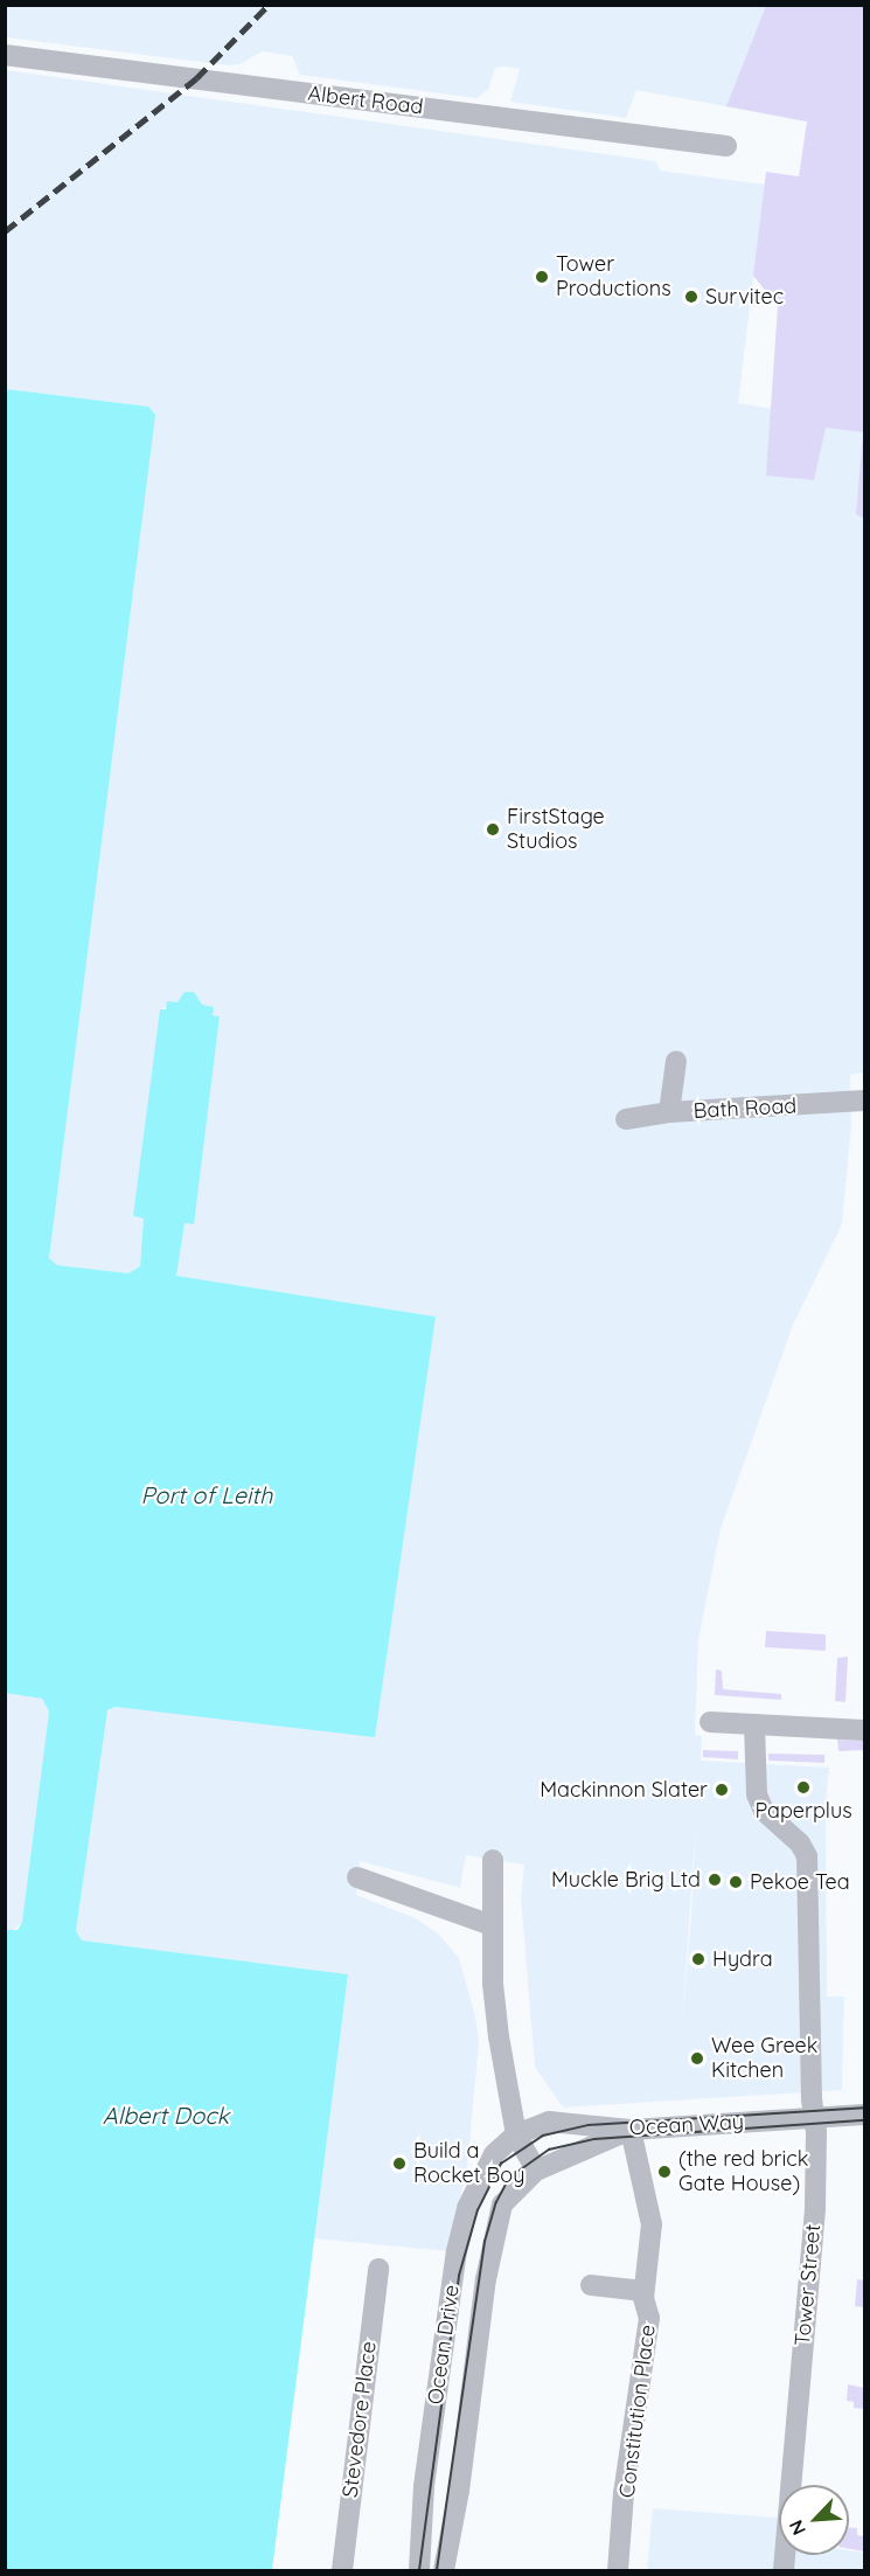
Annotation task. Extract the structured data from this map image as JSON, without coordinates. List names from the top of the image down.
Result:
{
  "streets": {
    "street": [
      "Albert Road",
      "Bath Road",
      "Ocean Way",
      "Tower Street",
      "Ocean Drive",
      "Constitution Place",
      "Stevedore Place"
    ]
  },
  "crossings": [
    ["Ocean Way", "Tower Street"],
    ["Ocean Way", "Ocean Drive"],
    ["Ocean Way", "Constitution Place"],
    ["Ocean Drive", "Constitution Place"]
  ],
  "water": ["Port of Leith", "Albert Dock"],
  "places": [
    "Tower Productions",
    "Survitec",
    "FirstStage Studios",
    "Paperplus",
    "Mackinnon Slater",
    "Muckle Brig Ltd",
    "Pekoe Tea",
    "Hydra",
    "Wee Greek Kitchen",
    "Build a Rocket Boy",
    "(the red brick Gate House)"
  ],
  "north": "bottom left"
}
